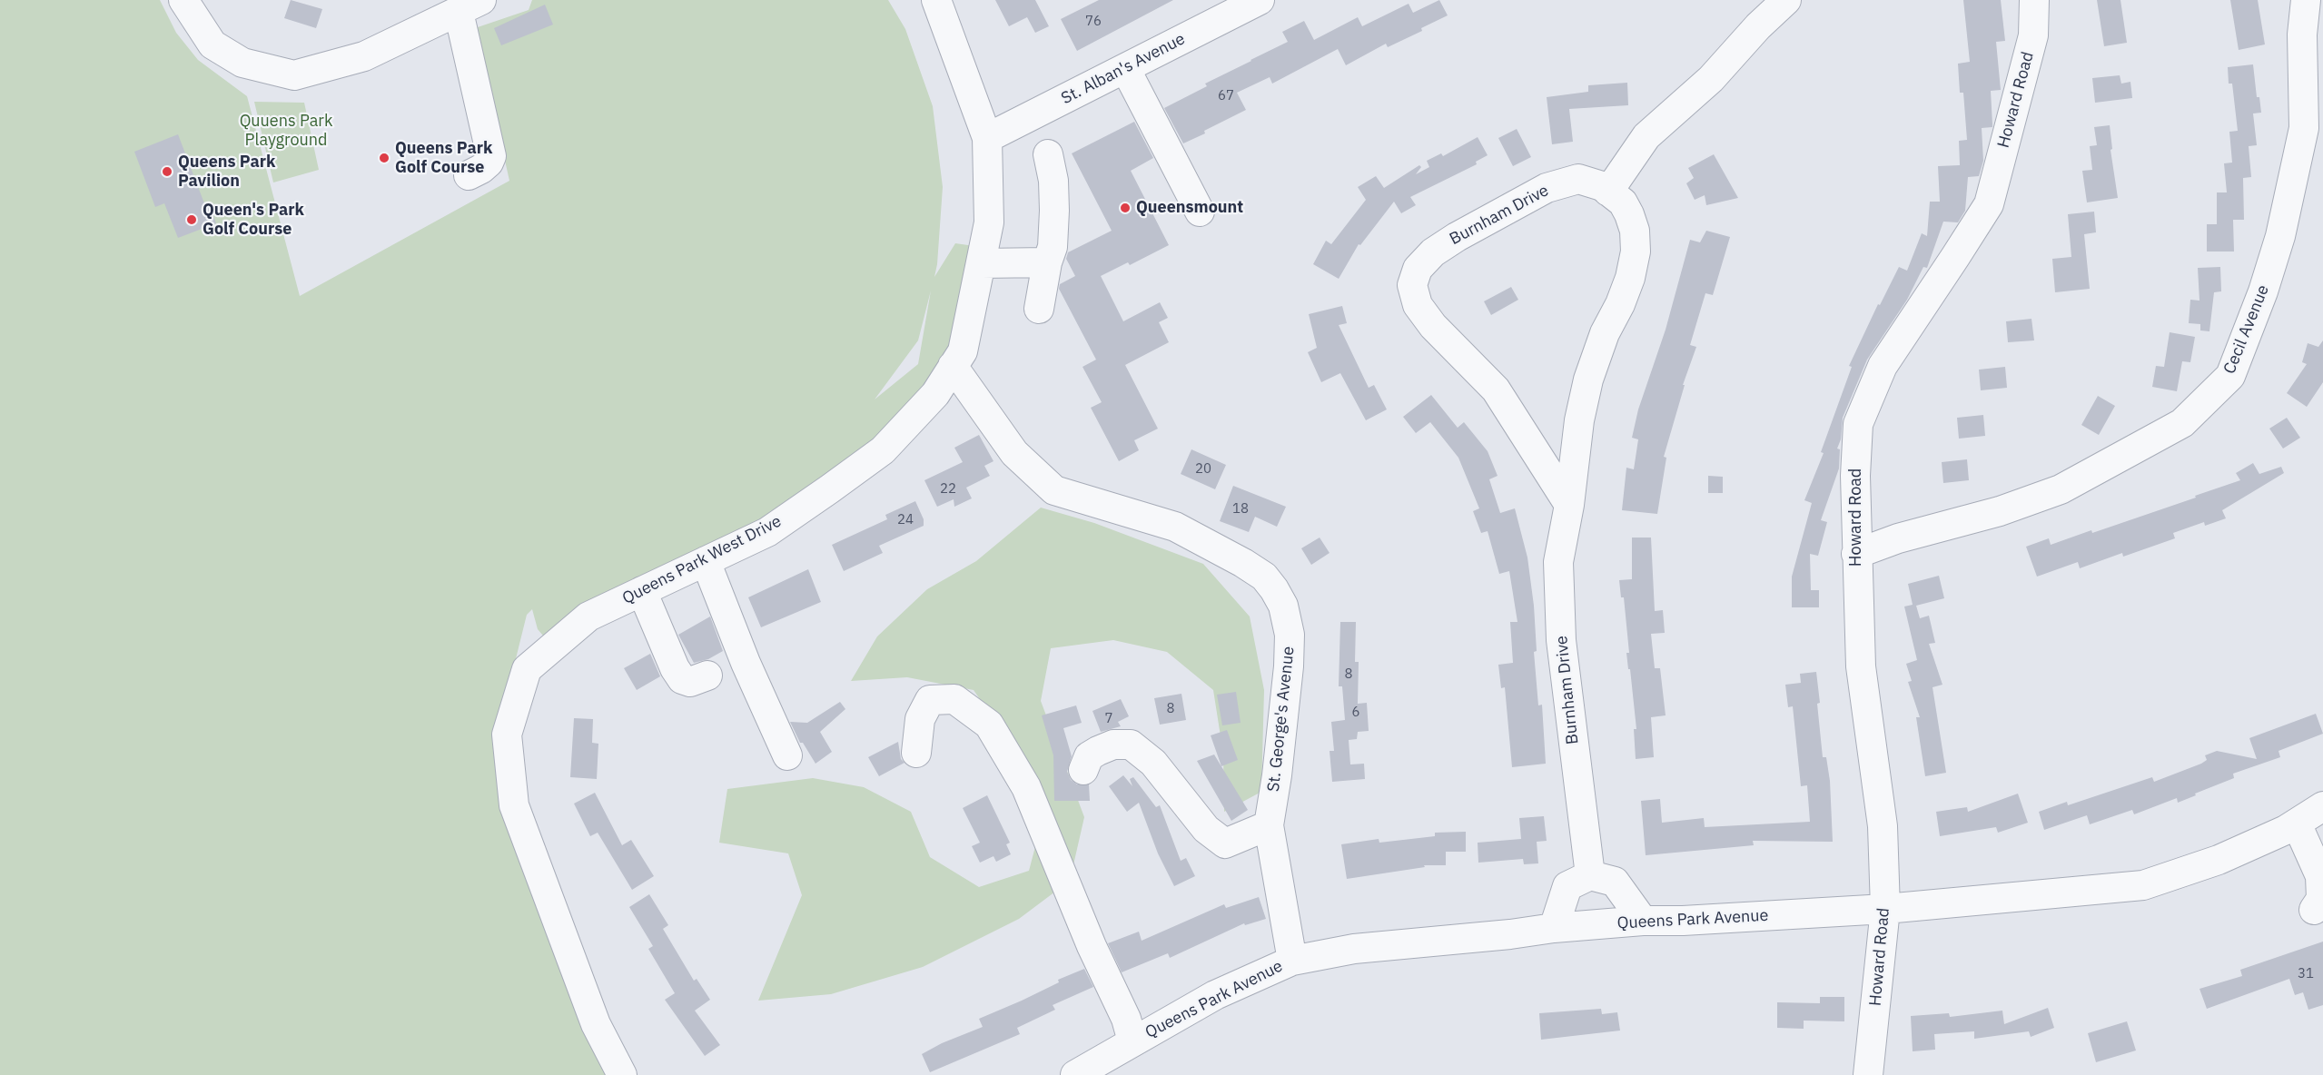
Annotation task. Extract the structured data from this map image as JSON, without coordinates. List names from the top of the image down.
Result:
{
  "streets": {
    "street": [
      "St. Alban's Avenue",
      "Howard Road",
      "Burnham Drive",
      "Cecil Avenue",
      "Queens Park West Drive",
      "St. George's Avenue",
      "Queens Park Avenue"
    ]
  },
  "crossings": [
    ["St. Alban's Avenue", "Queens Park West Drive"],
    ["Howard Road", "Cecil Avenue"],
    ["Howard Road", "Queens Park Avenue"],
    ["Queens Park West Drive", "St. George's Avenue"],
    ["St. George's Avenue", "Queens Park Avenue"]
  ],
  "parks": ["Quuens Park Playground"],
  "places": [
    "Queens Park Golf Course",
    "Queens Park Pavilion",
    "Queensmount",
    "Queen's Park Golf Course"
  ],
  "house_numbers": [
    "76",
    "67",
    "20",
    "22",
    "18",
    "24",
    "8",
    "8",
    "6",
    "7",
    "31"
  ]
}
